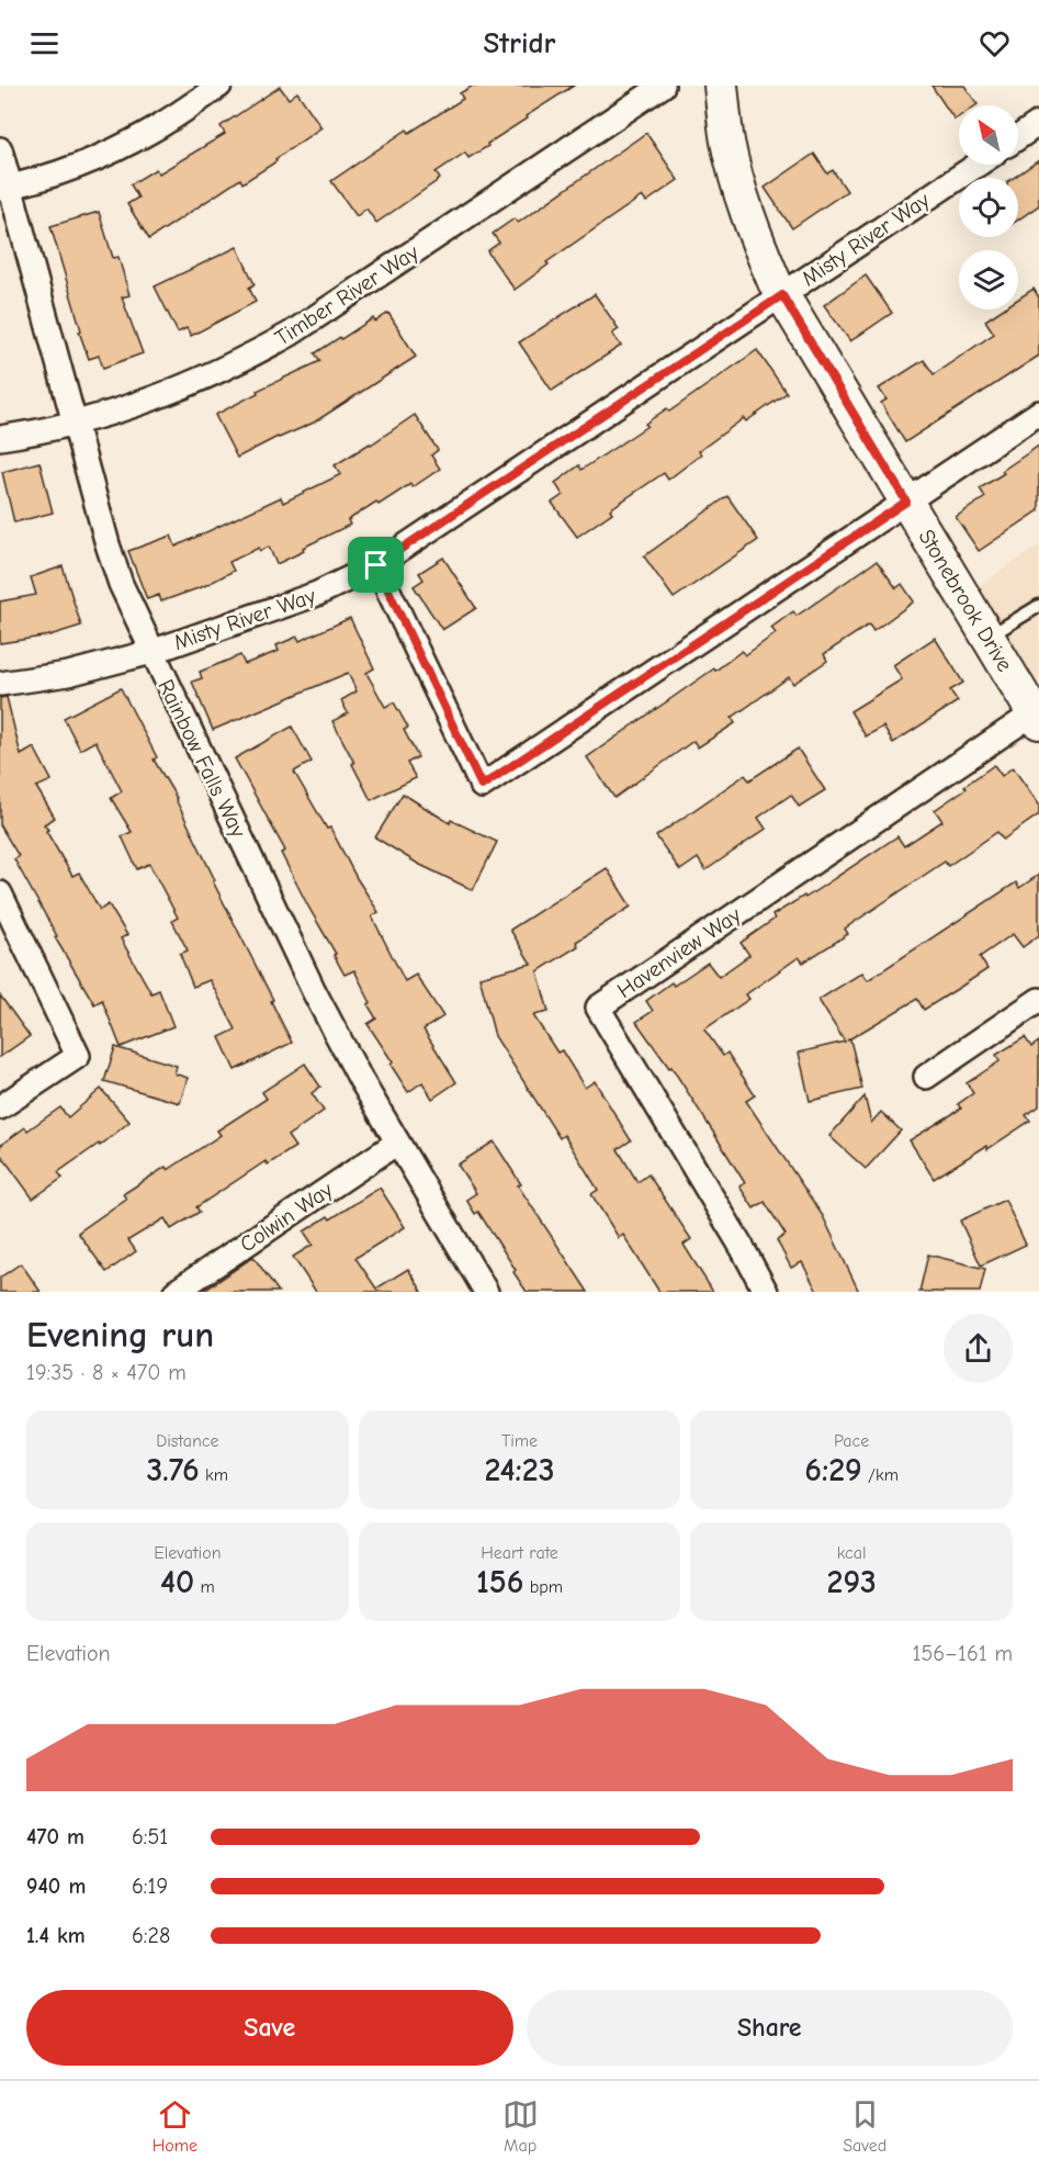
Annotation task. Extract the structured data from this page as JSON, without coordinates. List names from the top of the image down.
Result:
{
  "streets": {
    "street": [
      "Misty River Way",
      "Timber River Way",
      "Stonebrook Drive",
      "Rainbow Falls Way",
      "Havenview Way",
      "Colwin Way"
    ]
  },
  "crossings": [
    ["Misty River Way", "Stonebrook Drive"],
    ["Misty River Way", "Rainbow Falls Way"],
    ["Timber River Way", "Rainbow Falls Way"],
    ["Stonebrook Drive", "Havenview Way"],
    ["Rainbow Falls Way", "Colwin Way"]
  ],
  "north": "top left",
  "page": {
    "header": "Stridr",
    "heading": ["Evening run", "19:35 · 8 × 470 m"],
    "stats": [
      ["Distance", "3.76 km"],
      ["Time", "24:23"],
      ["Pace", "6:29 /km"],
      ["Elevation", "40 m"],
      ["Heart rate", "156 bpm"],
      ["kcal", "293"]
    ],
    "chart": ["Elevation", "156–161 m"],
    "list": [
      {
        "name": "470 m",
        "note": "6:51"
      },
      {
        "name": "940 m",
        "note": "6:19"
      },
      {
        "name": "1.4 km",
        "note": "6:28"
      }
    ],
    "buttons": ["Save", "Share"],
    "tabs": ["Home", "Map", "Saved"]
  }
}
